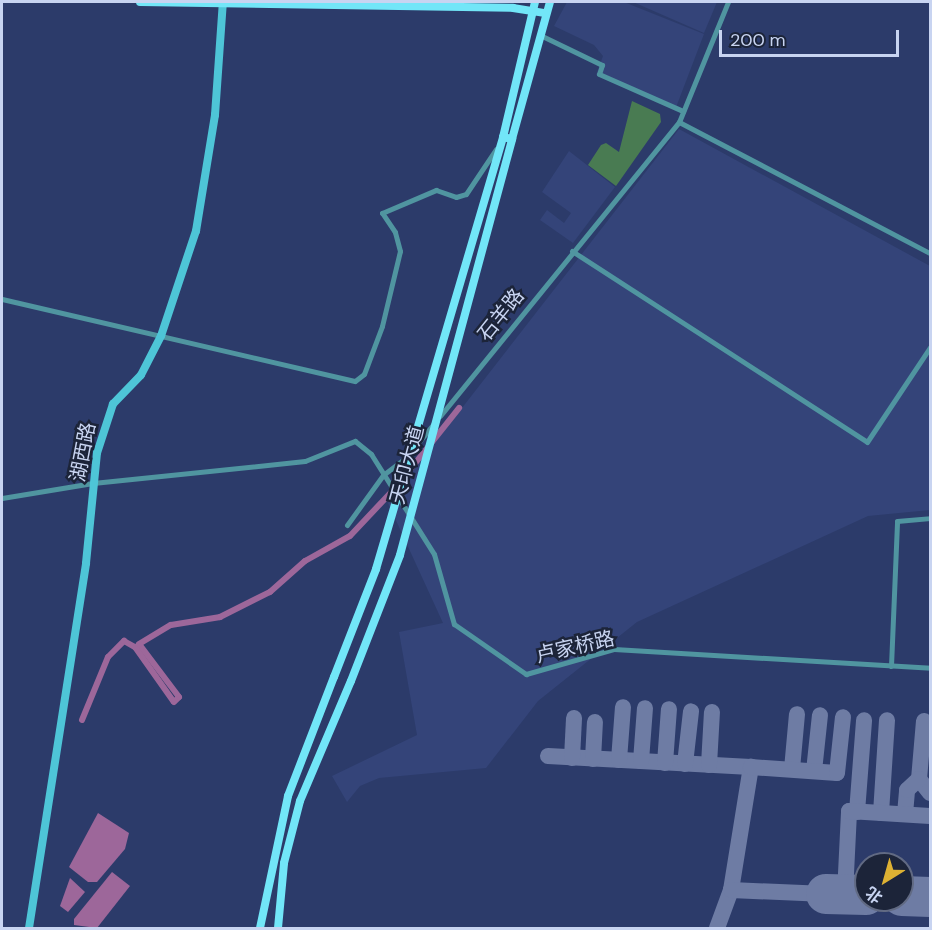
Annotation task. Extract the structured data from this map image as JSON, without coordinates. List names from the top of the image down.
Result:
{
  "streets": {
    "main road": ["天印大道"],
    "street": ["石羊路", "湖西路", "卢家桥路"]
  },
  "crossings": [
    ["石羊路", "卢家桥路"],
    ["湖西路", "卢家桥路"]
  ],
  "scale_bar": "200 m",
  "north": "bottom left"
}
